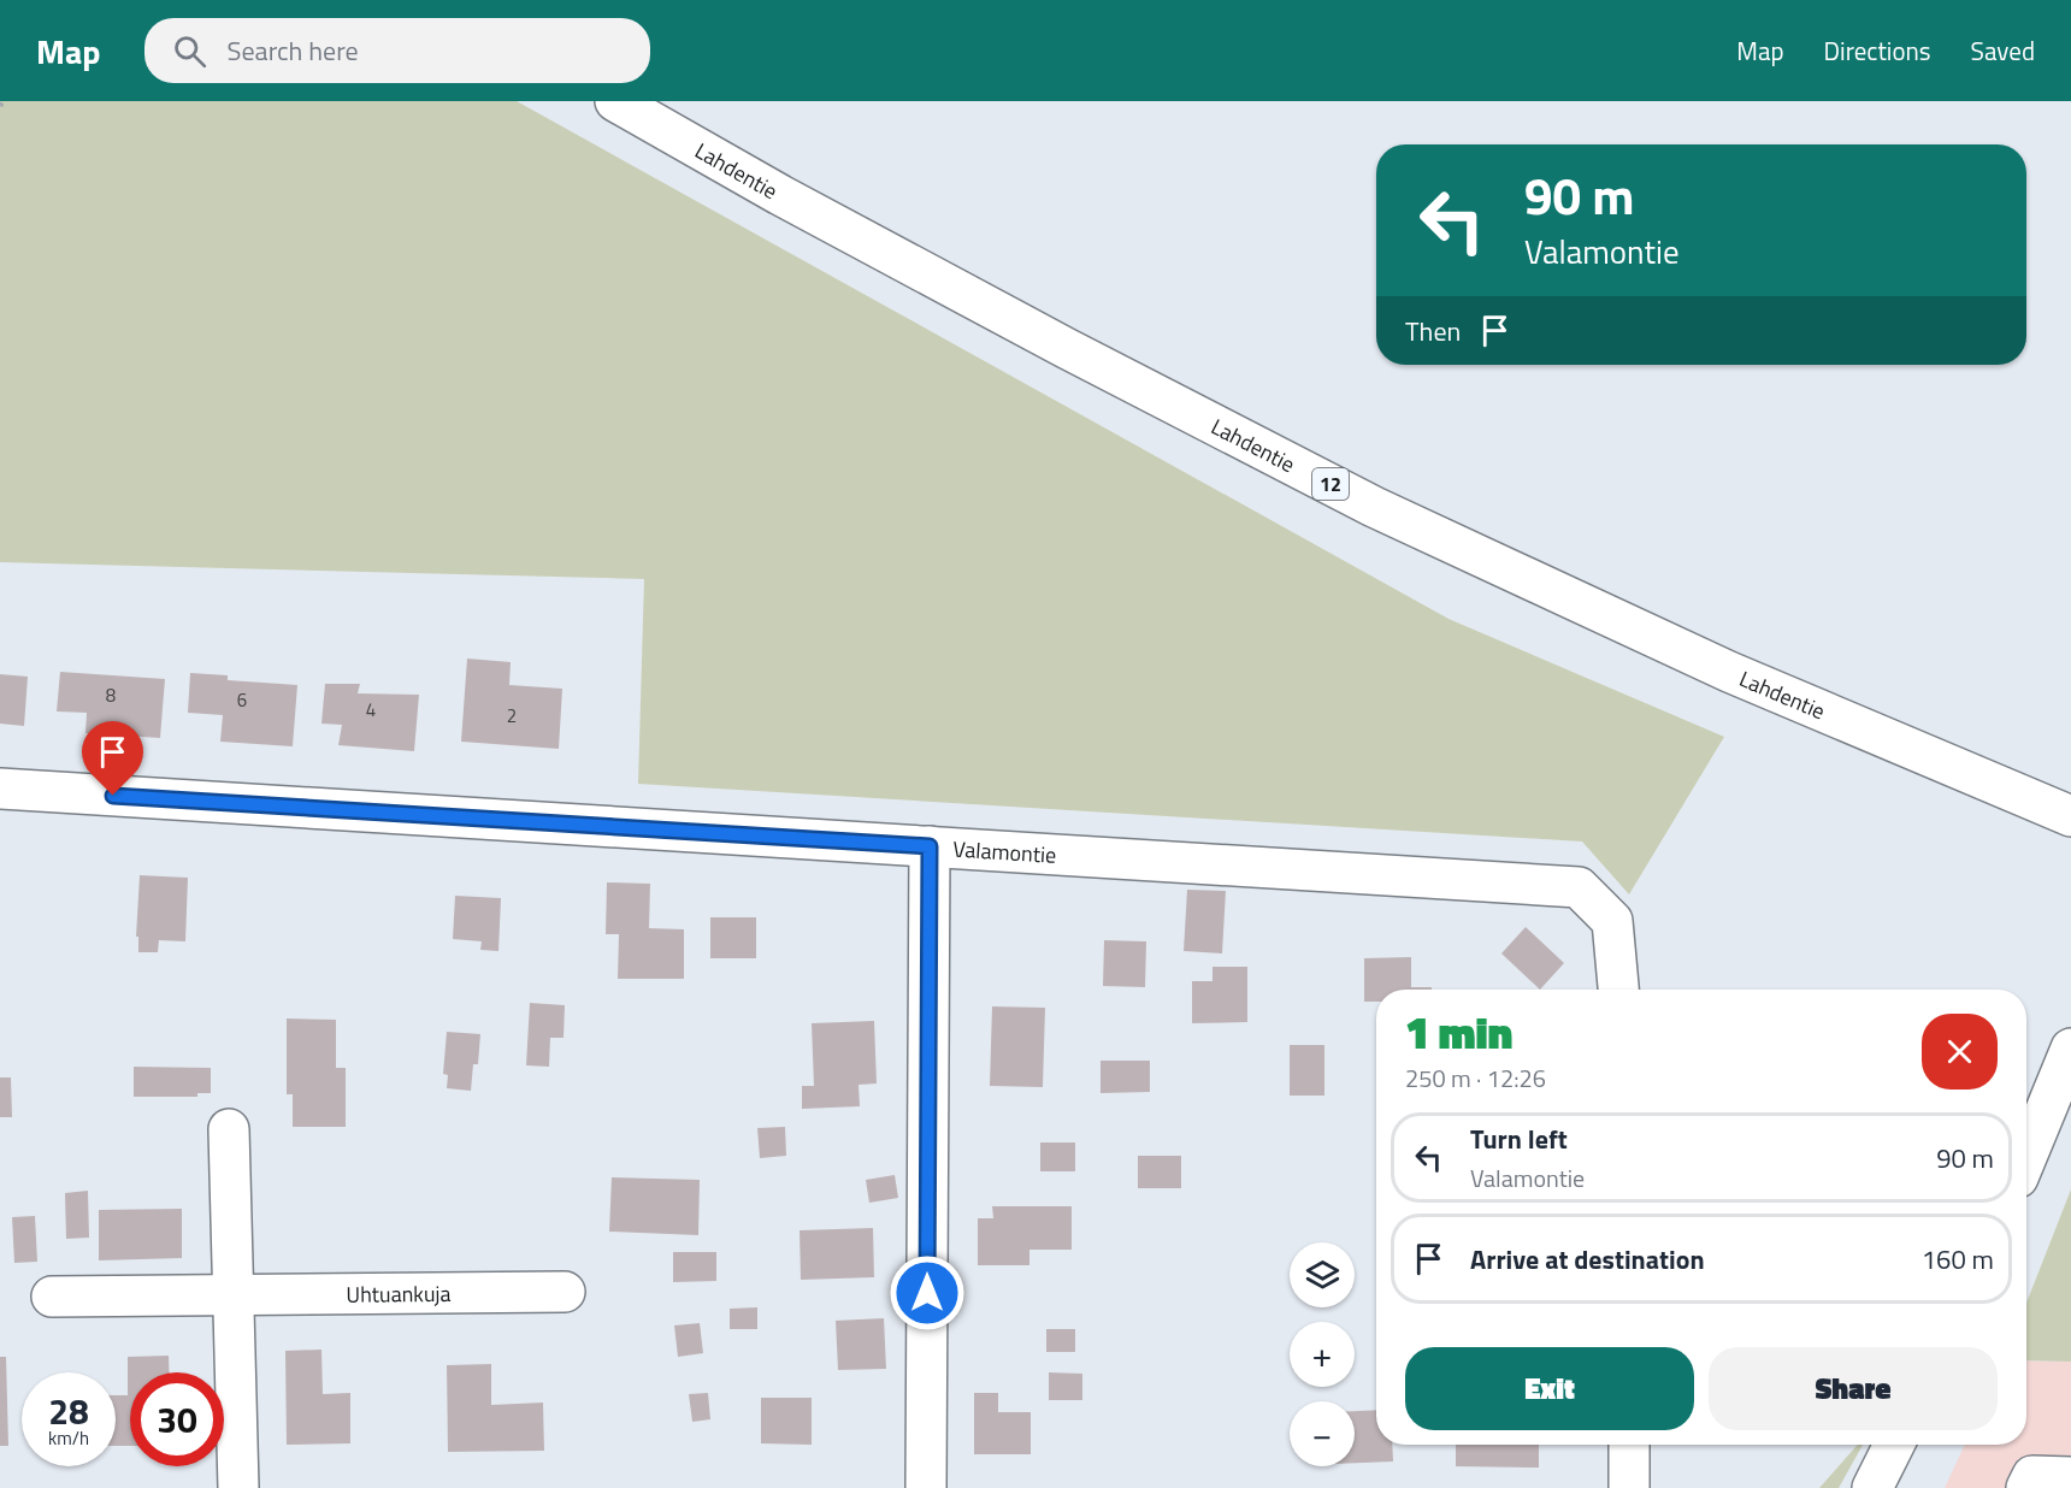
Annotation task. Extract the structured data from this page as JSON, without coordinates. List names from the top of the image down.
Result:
{
  "streets": {
    "main road": [
      "Lahdentie",
      "12",
      "Valamontie",
      "Uhtuankuja"
    ]
  },
  "house_numbers": [
    "8",
    "6",
    "4",
    "2"
  ],
  "page": {
    "header": "Map",
    "search": "Search here",
    "nav": ["Map", "Directions", "Saved"],
    "turn": ["90 m", "Valamontie"],
    "then": "Then",
    "heading": ["1 min", "250 m · 12:26"],
    "list": [
      {
        "name": "Turn left",
        "note": "Valamontie",
        "value": "90 m"
      },
      {
        "name": "Arrive at destination",
        "value": "160 m"
      }
    ],
    "map_buttons": ["+", "−"],
    "buttons": ["Exit", "Share"],
    "speed": "28 km/h",
    "limit": "30"
  }
}
